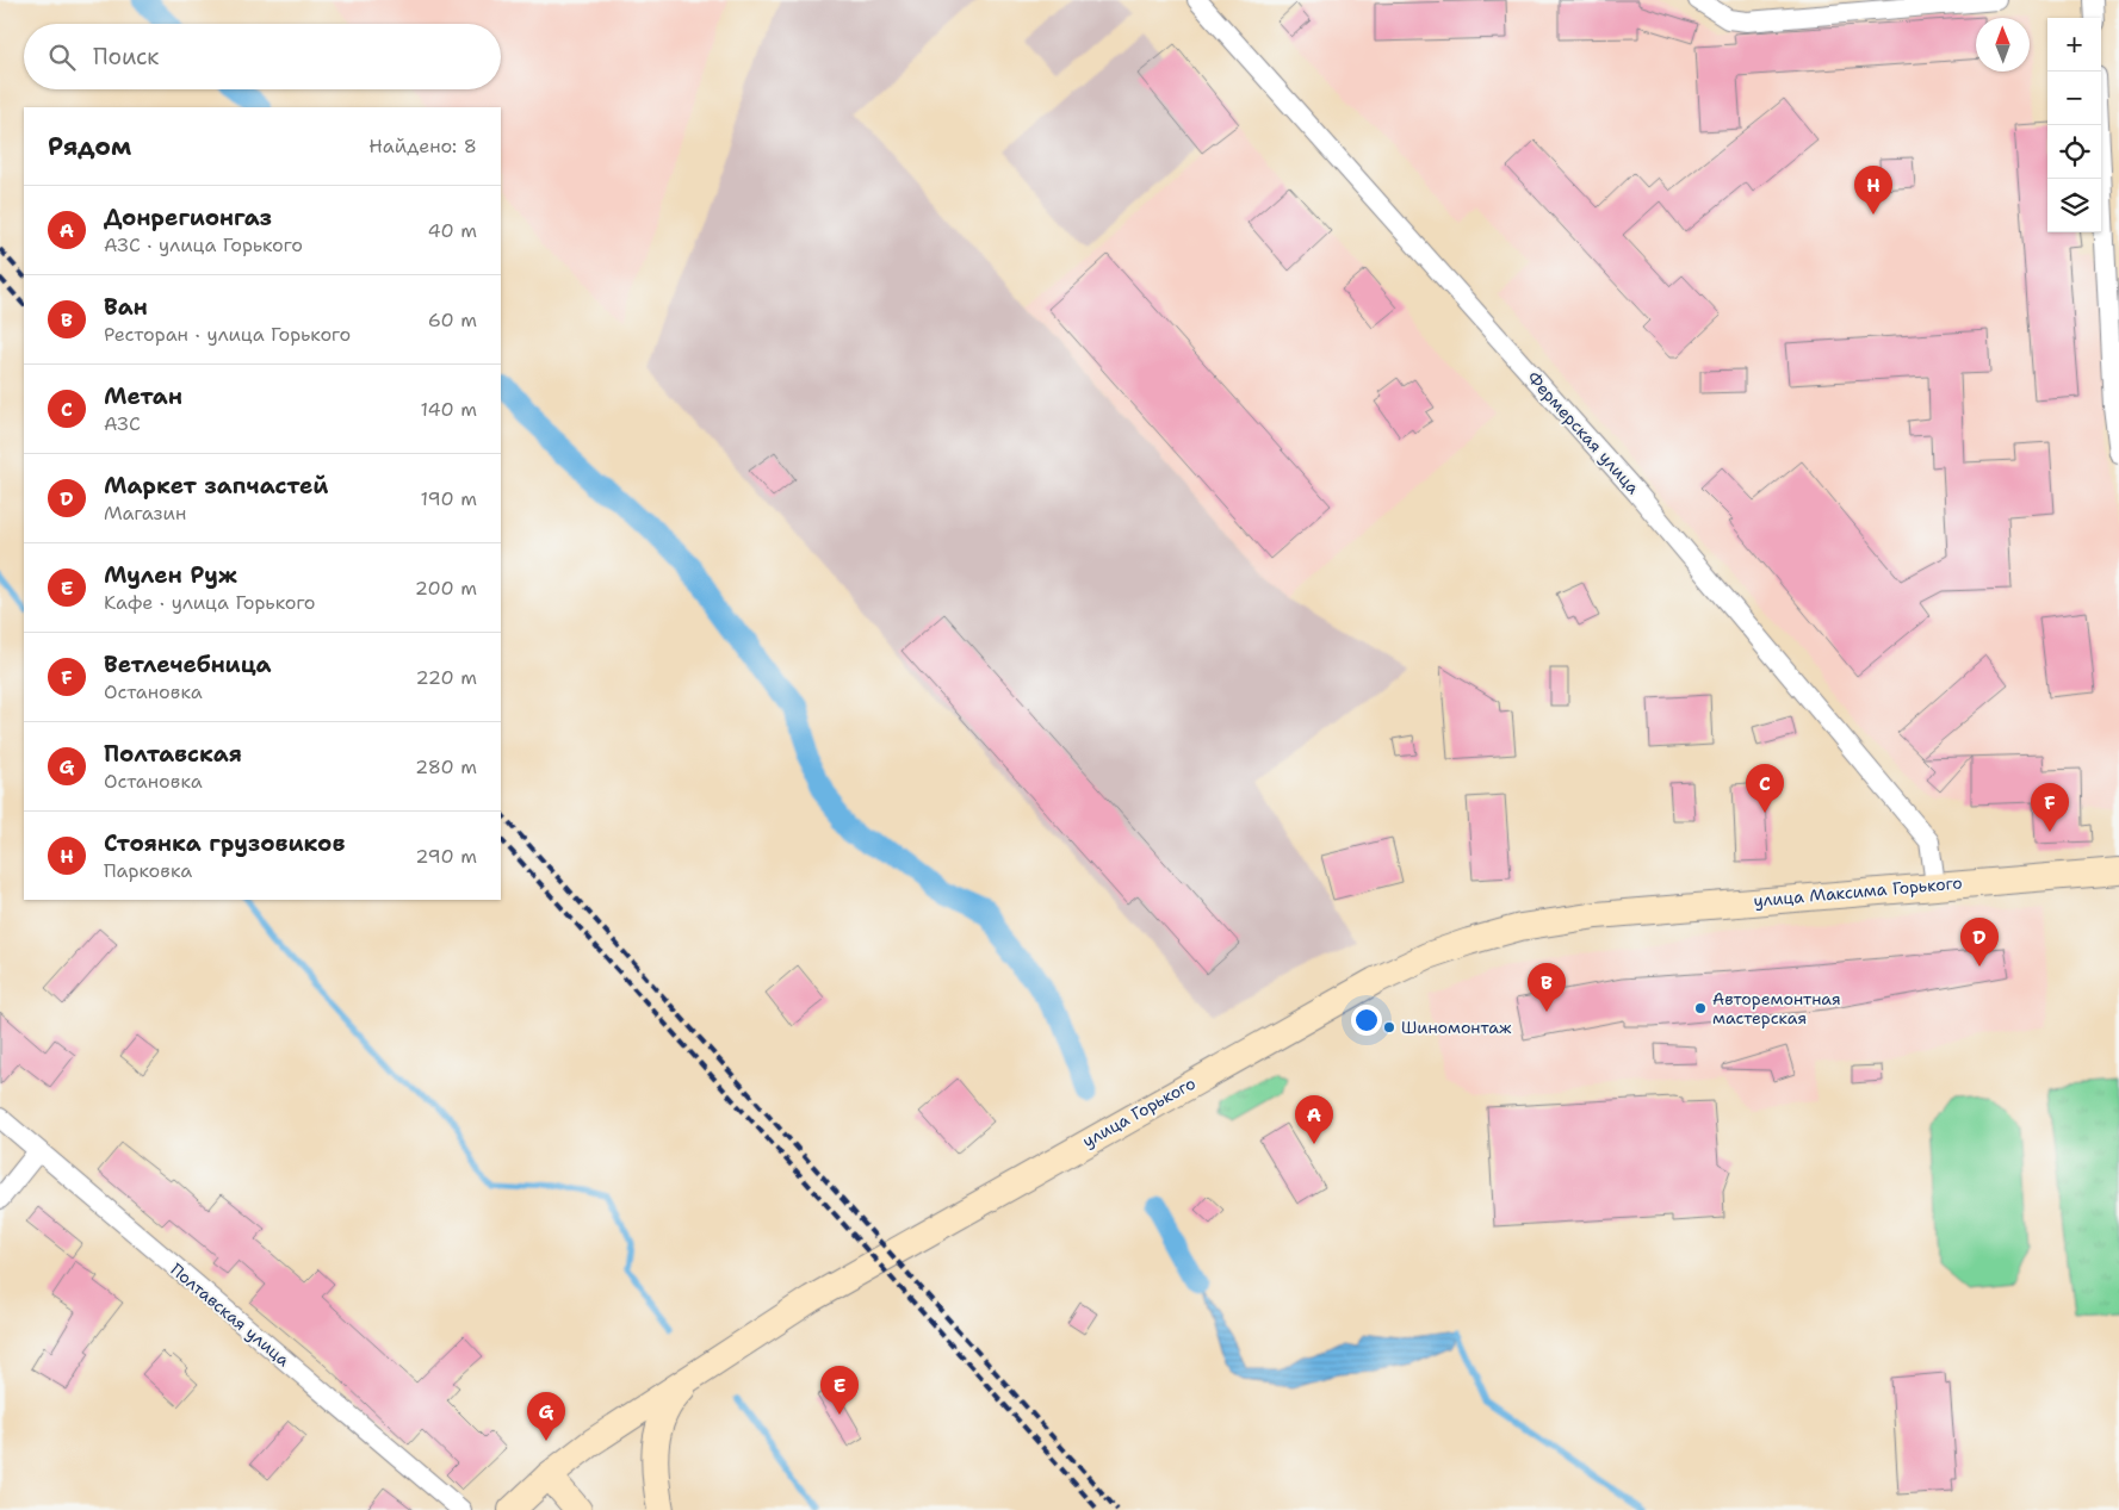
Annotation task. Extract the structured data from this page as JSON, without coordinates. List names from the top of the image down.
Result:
{
  "streets": {
    "main road": ["улица Максима Горького", "улица Горького"],
    "street": ["Фермерская улица", "Полтавская улица"]
  },
  "crossings": [
    ["Фермерская улица", "улица Максима Горького"],
    ["улица Максима Горького", "улица Горького"]
  ],
  "places": ["Авторемонтная мастерская", "Шиномонтаж"],
  "north": "top",
  "page": {
    "map_buttons": ["+", "−"],
    "search": "Поиск",
    "heading": ["Рядом", "Найдено: 8"],
    "pins": [
      "H",
      "C",
      "F",
      "D",
      "B",
      "A",
      "E",
      "G"
    ],
    "list": [
      {
        "mark": "A",
        "name": "Донрегионгаз",
        "note": "АЗС · улица Горького",
        "value": "40 m"
      },
      {
        "mark": "B",
        "name": "Ван",
        "note": "Ресторан · улица Горького",
        "value": "60 m"
      },
      {
        "mark": "C",
        "name": "Метан",
        "note": "АЗС",
        "value": "140 m"
      },
      {
        "mark": "D",
        "name": "Маркет запчастей",
        "note": "Магазин",
        "value": "190 m"
      },
      {
        "mark": "E",
        "name": "Мулен Руж",
        "note": "Кафе · улица Горького",
        "value": "200 m"
      },
      {
        "mark": "F",
        "name": "Ветлечебница",
        "note": "Остановка",
        "value": "220 m"
      },
      {
        "mark": "G",
        "name": "Полтавская",
        "note": "Остановка",
        "value": "280 m"
      },
      {
        "mark": "H",
        "name": "Стоянка грузовиков",
        "note": "Парковка",
        "value": "290 m"
      }
    ]
  }
}
